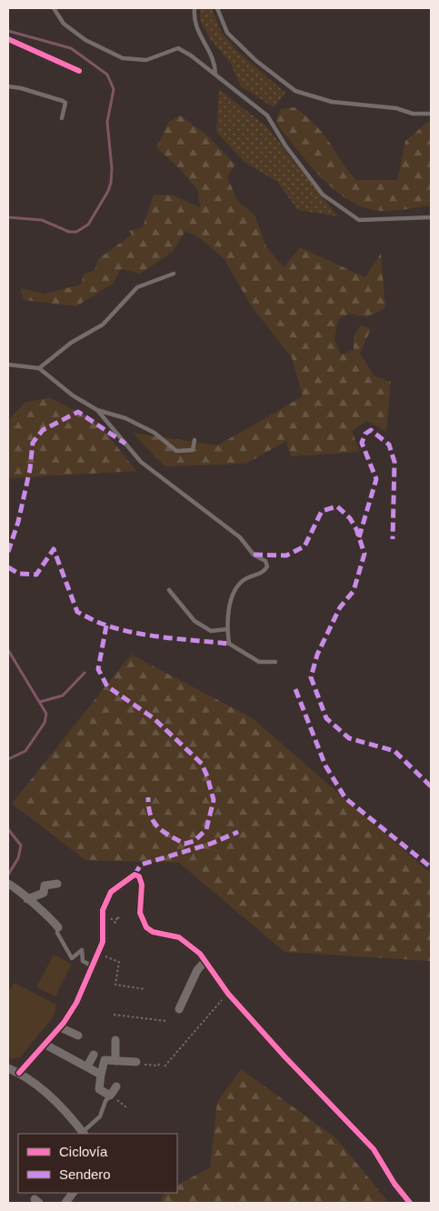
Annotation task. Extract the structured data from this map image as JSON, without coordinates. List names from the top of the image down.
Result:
{
  "legend": ["Ciclovía", "Sendero"]
}
